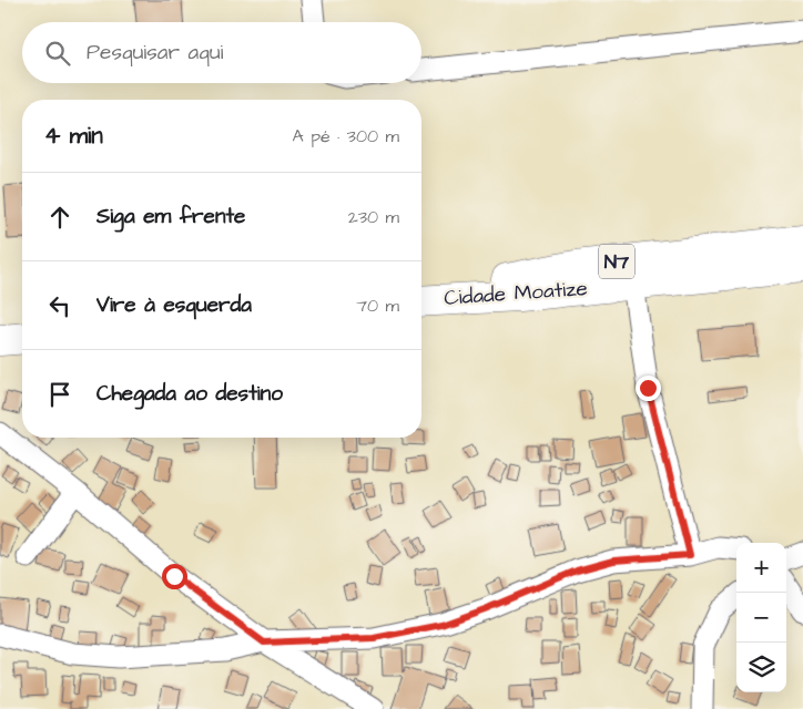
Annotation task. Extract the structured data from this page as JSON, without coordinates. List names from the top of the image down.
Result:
{
  "streets": {
    "highway": ["N7", "Cidade Moatize"]
  },
  "page": {
    "search": "Pesquisar aqui",
    "heading": ["4 min", "A pé · 300 m"],
    "list": [
      ["Siga em frente", "230 m"],
      ["Vire à esquerda", "70 m"],
      "Chegada ao destino"
    ],
    "map_buttons": ["+", "−"]
  }
}
